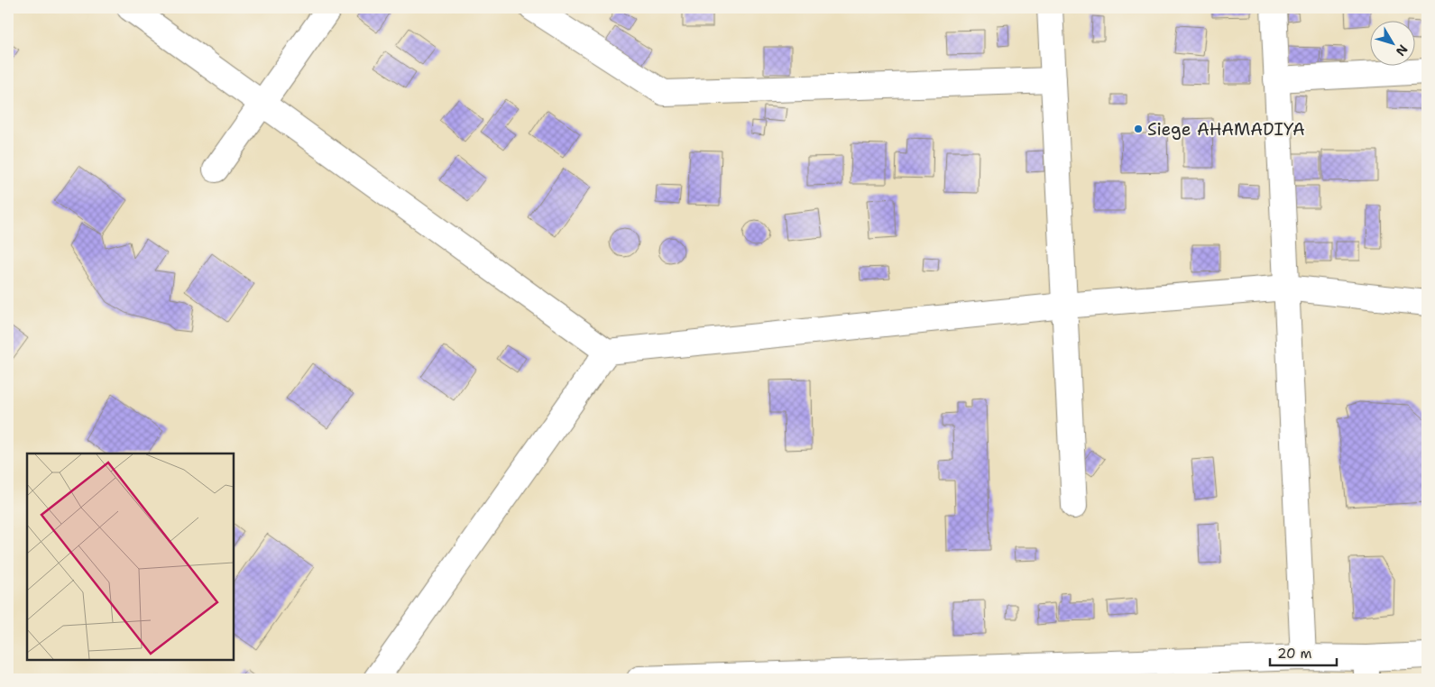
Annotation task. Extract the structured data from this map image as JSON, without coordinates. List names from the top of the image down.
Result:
{
  "places": ["Siege AHAMADIYA"],
  "scale_bar": "20 m",
  "north": "bottom right"
}
